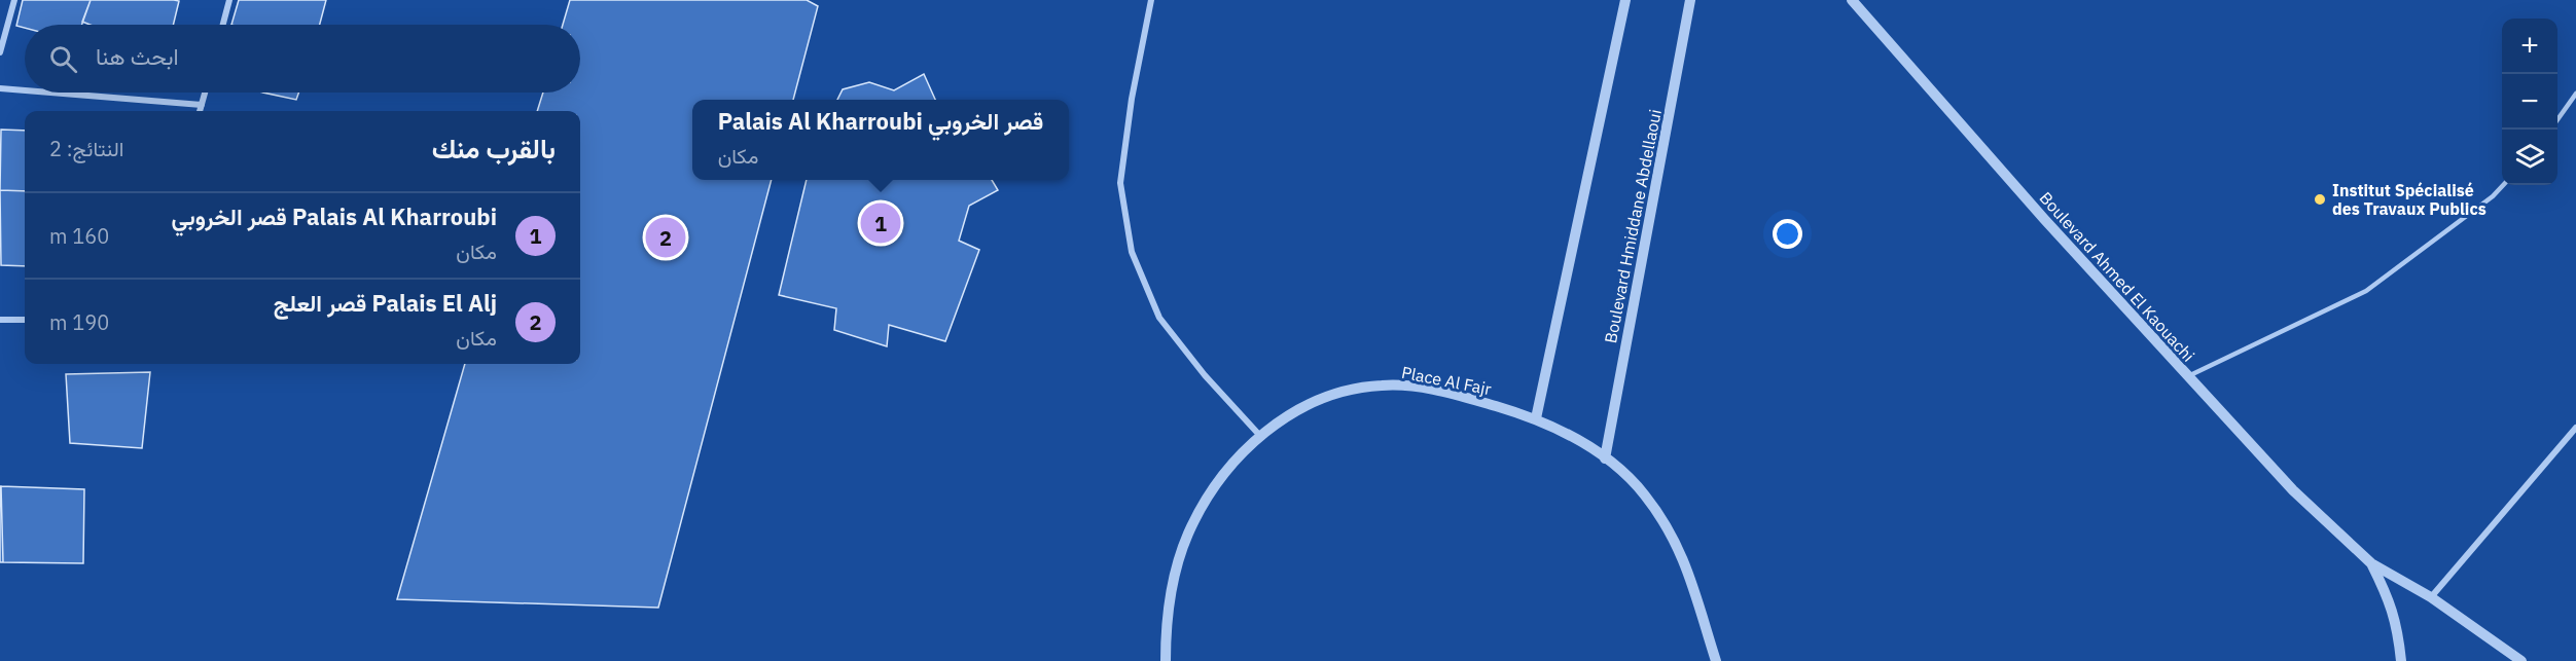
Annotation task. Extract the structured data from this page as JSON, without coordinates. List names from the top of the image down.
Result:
{
  "streets": {
    "street": ["Boulevard Hmiddane Abdellaoui", "Boulevard Ahmed El Kaouachi", "Place Al Fajr"]
  },
  "crossings": [
    ["Boulevard Hmiddane Abdellaoui", "Place Al Fajr"]
  ],
  "places": ["Institut Spécialisé des Travaux Publics"],
  "page": {
    "map_buttons": ["+", "−"],
    "search": "ابحث هنا",
    "popup": ["Palais Al Kharroubi قصر الخروبي", "مكان"],
    "heading": ["بالقرب منك", "النتائج: 2"],
    "list": [
      {
        "mark": "1",
        "name": "Palais Al Kharroubi قصر الخروبي",
        "note": "مكان",
        "value": "160 m"
      },
      {
        "mark": "2",
        "name": "Palais El Alj قصر العلج",
        "note": "مكان",
        "value": "190 m"
      }
    ],
    "pins": ["1", "2"]
  }
}
